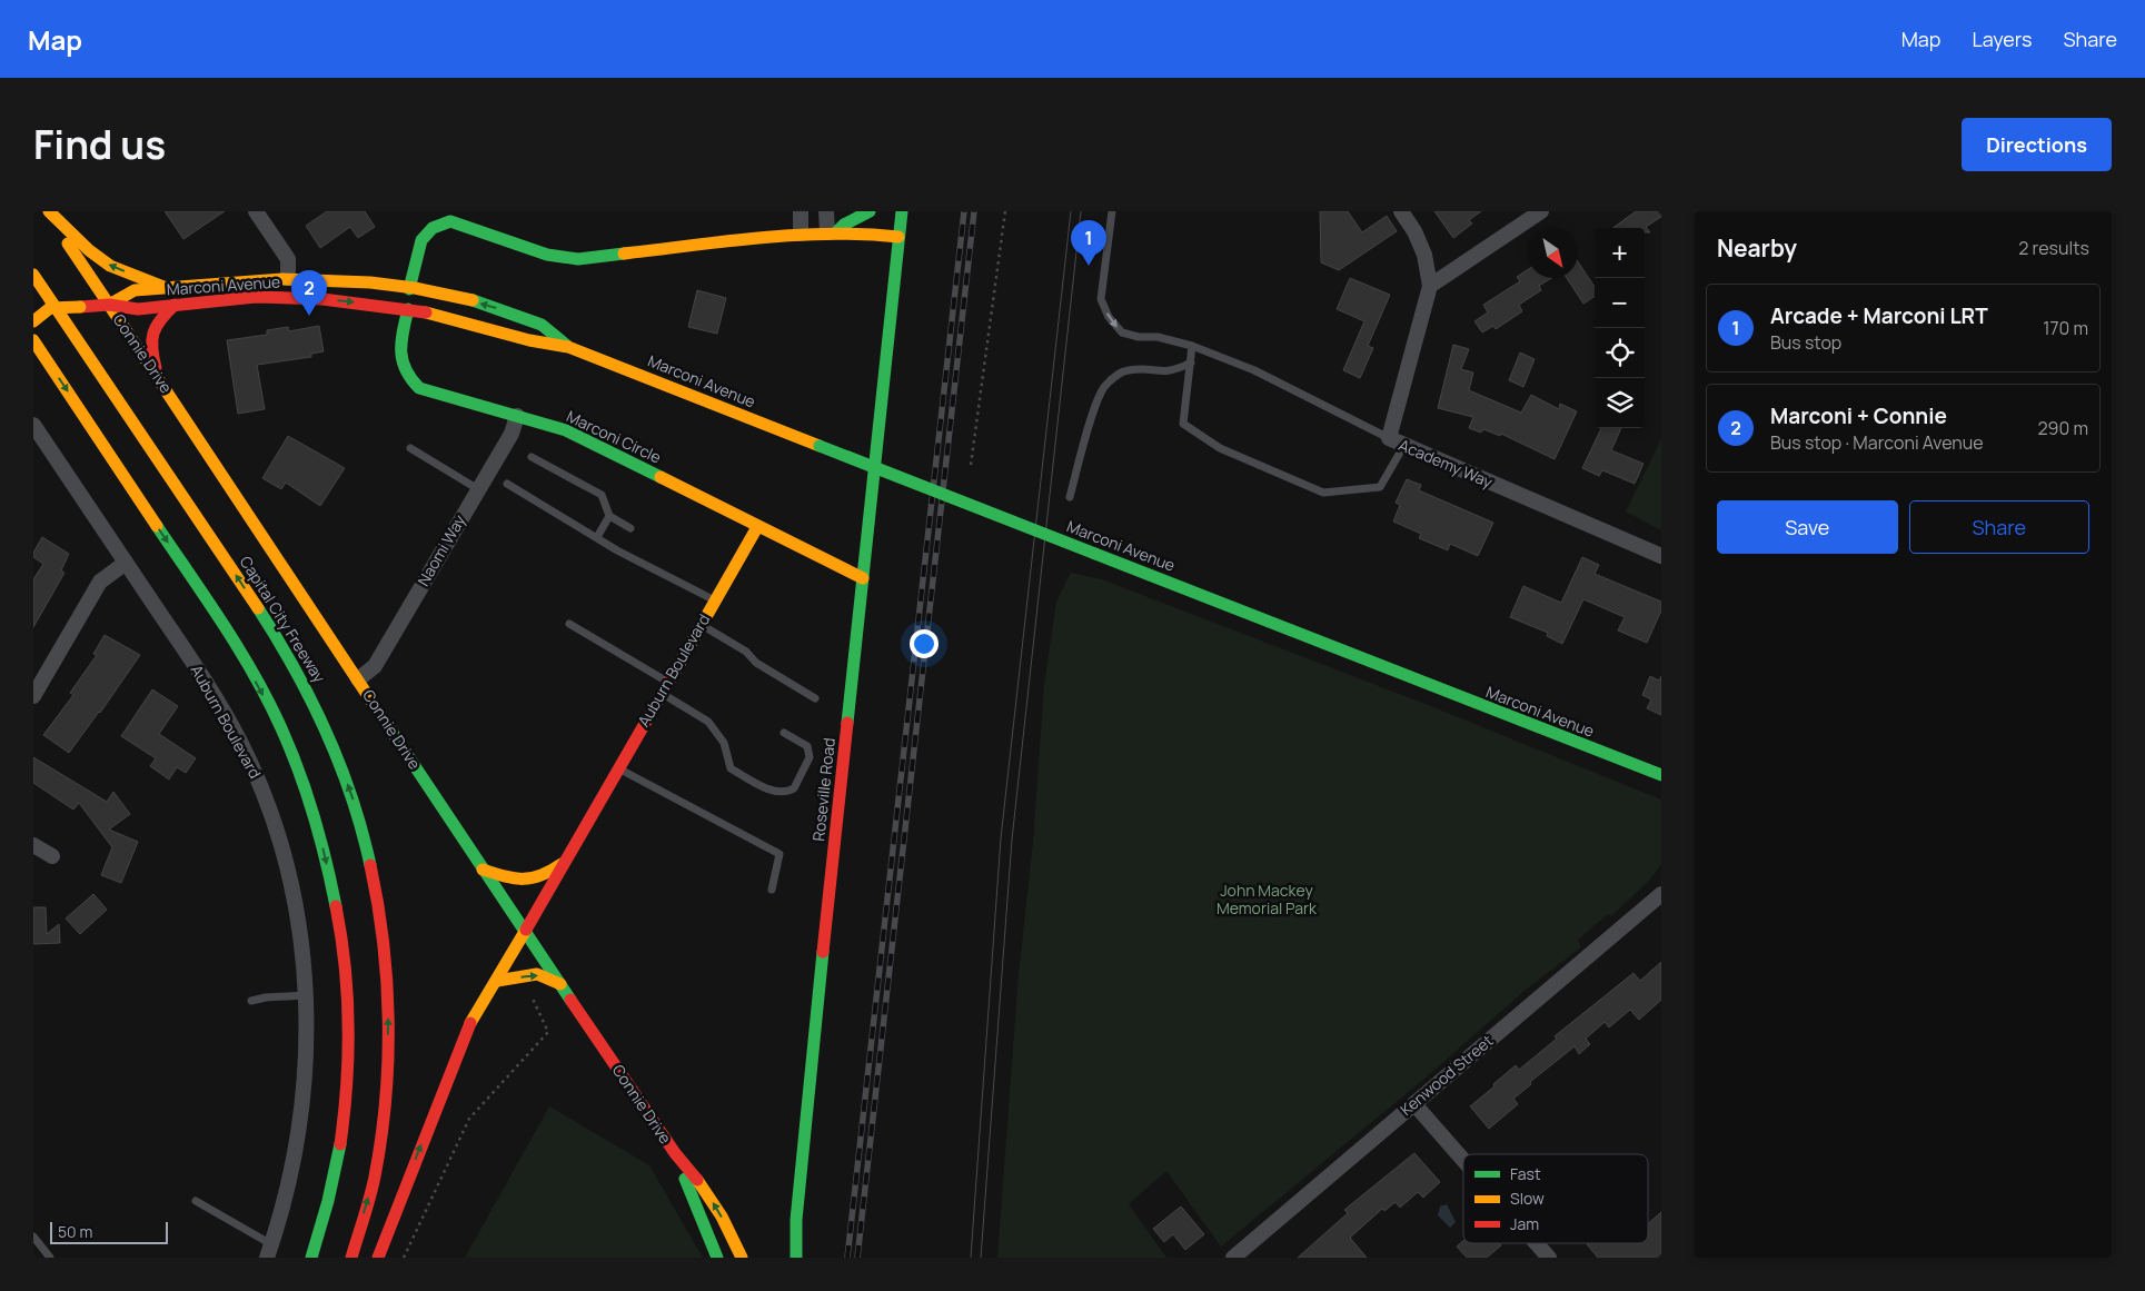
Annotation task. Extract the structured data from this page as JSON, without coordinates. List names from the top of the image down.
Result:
{
  "streets": {
    "main road": [
      "Marconi Avenue",
      "Connie Drive",
      "Marconi Circle",
      "Capital City Freeway",
      "Auburn Boulevard",
      "Roseville Road"
    ],
    "street": ["Academy Way", "Naomi Way", "Kenwood Street"]
  },
  "crossings": [
    ["Marconi Avenue", "Connie Drive"],
    ["Marconi Avenue", "Marconi Circle"],
    ["Connie Drive", "Naomi Way"],
    ["Connie Drive", "Auburn Boulevard"],
    ["Marconi Circle", "Naomi Way"],
    ["Marconi Circle", "Auburn Boulevard"],
    ["Marconi Circle", "Roseville Road"]
  ],
  "parks": ["John Mackey Memorial Park"],
  "legend": ["Fast", "Slow", "Jam"],
  "scale_bar": "50 m",
  "north": "bottom right",
  "page": {
    "header": "Map",
    "nav": ["Map", "Layers", "Share"],
    "title": "Find us",
    "buttons": [
      "Directions",
      ["Save", "Share"]
    ],
    "heading": ["Nearby", "2 results"],
    "pins": ["1", "2"],
    "map_buttons": ["+", "−"],
    "list": [
      {
        "mark": "1",
        "name": "Arcade + Marconi LRT",
        "note": "Bus stop",
        "value": "170 m"
      },
      {
        "mark": "2",
        "name": "Marconi + Connie",
        "note": "Bus stop · Marconi Avenue",
        "value": "290 m"
      }
    ],
    "scale": "50 m"
  }
}
